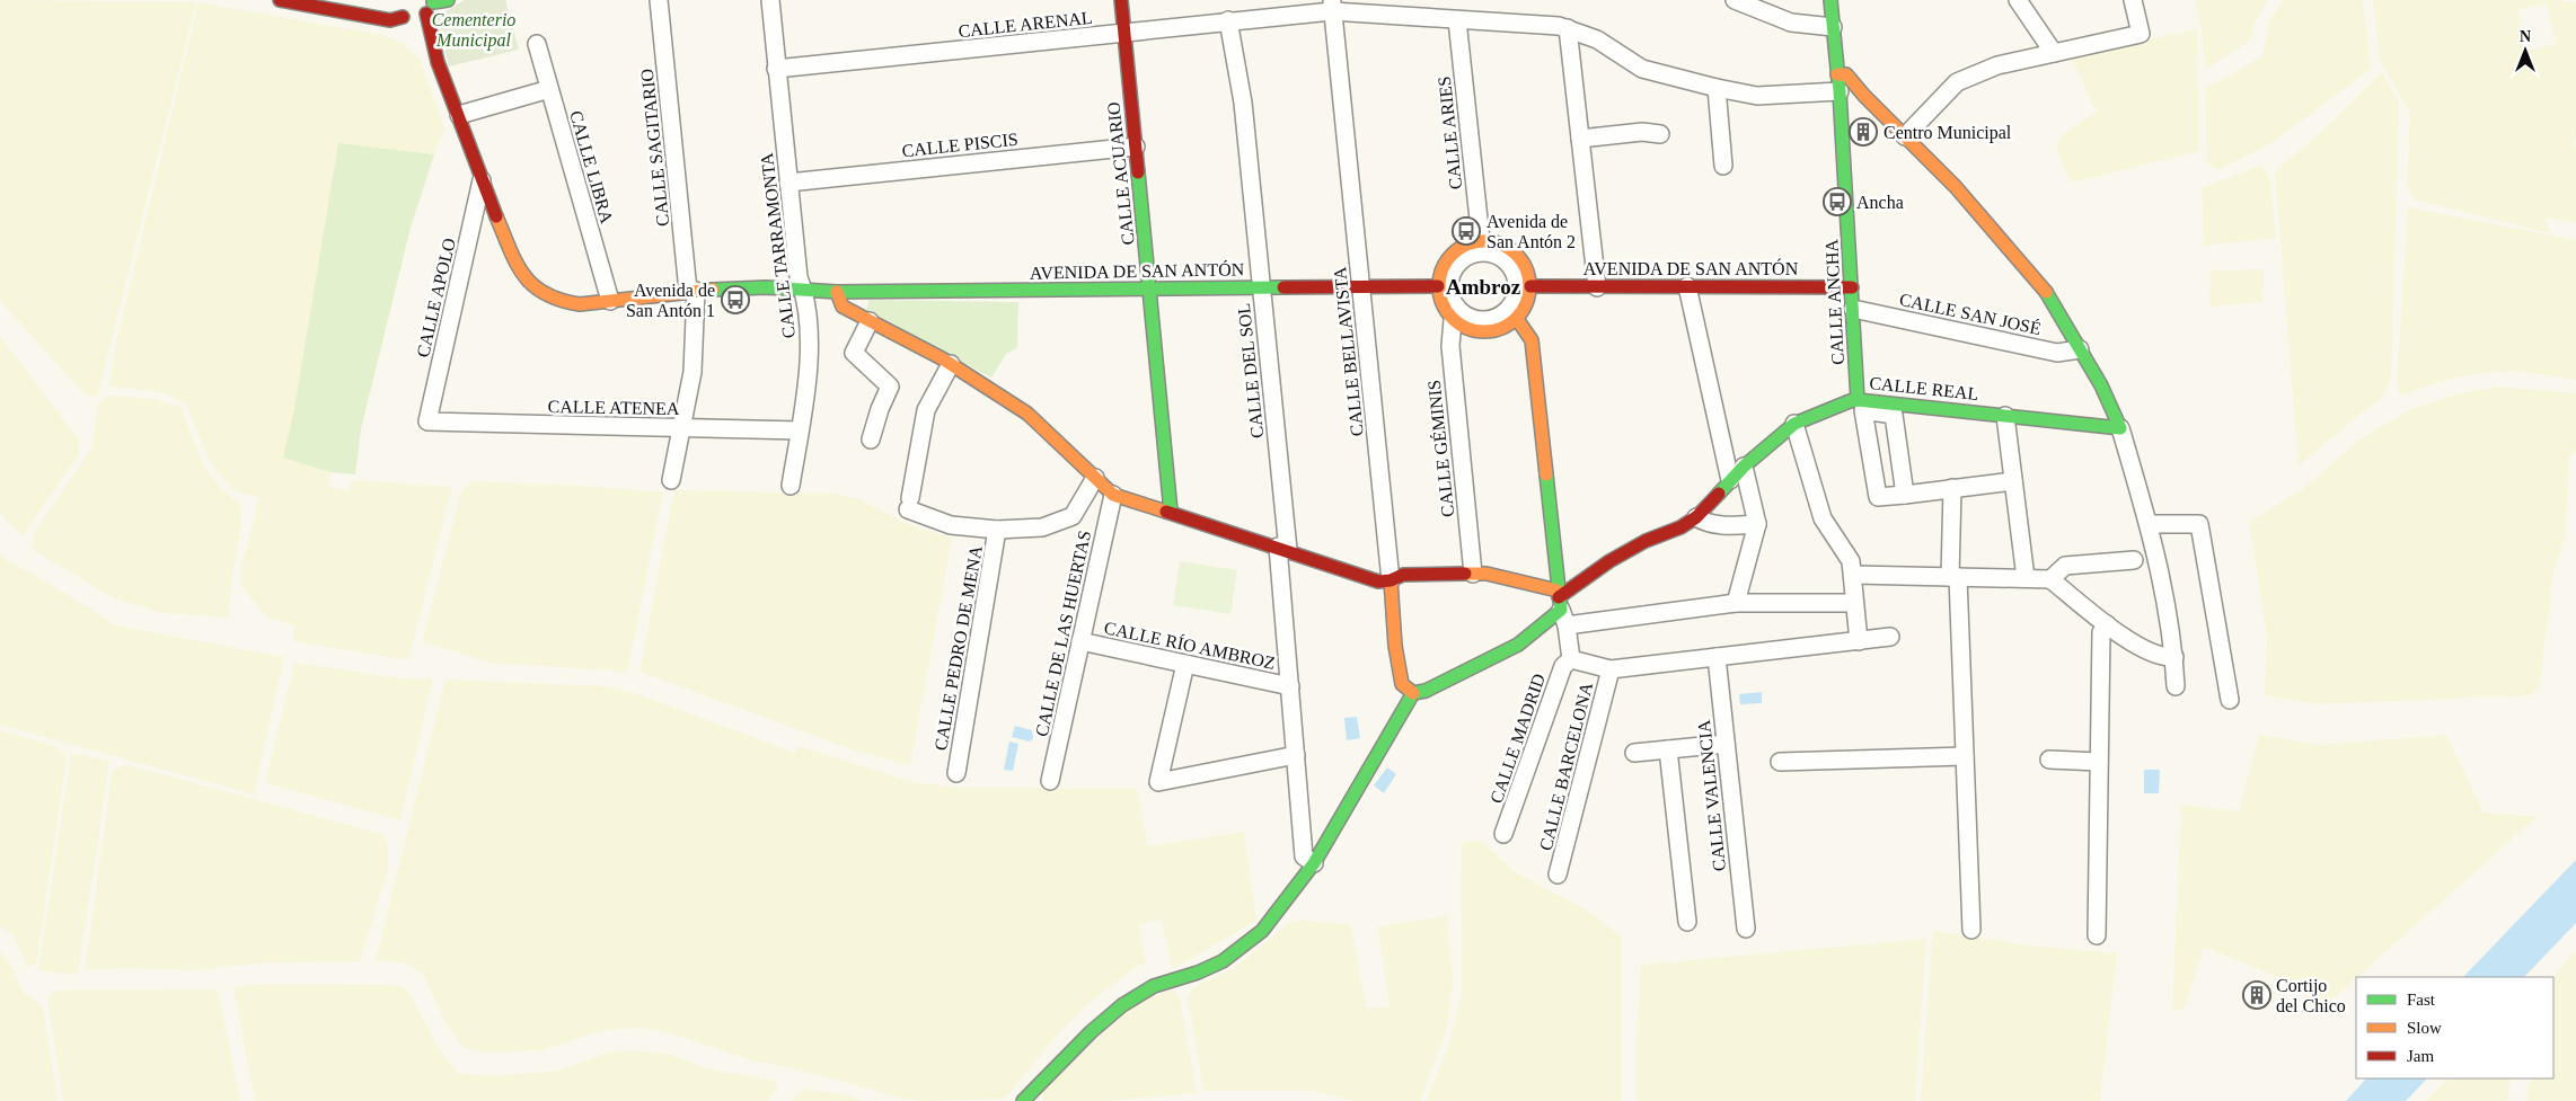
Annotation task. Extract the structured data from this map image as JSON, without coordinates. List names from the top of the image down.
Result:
{
  "streets": {
    "street": [
      "CALLE ARENAL",
      "CALLE ARIES",
      "CALLE PISCIS",
      "CALLE SAGITARIO",
      "CALLE LIBRA",
      "CALLE ACUARIO",
      "CALLE TARRAMONTA",
      "AVENIDA DE SAN ANTÓN",
      "CALLE APOLO",
      "CALLE ANCHA",
      "CALLE SAN JOSÉ",
      "CALLE BELLAVISTA",
      "CALLE DEL SOL",
      "CALLE REAL",
      "CALLE ATENEA",
      "CALLE GÉMINIS",
      "CALLE DE LAS HUERTAS",
      "CALLE RÍO AMBROZ",
      "CALLE PEDRO DE MENA",
      "CALLE MADRID",
      "CALLE BARCELONA",
      "CALLE VALENCIA"
    ]
  },
  "crossings": [
    ["CALLE ARENAL", "CALLE ARIES"],
    ["CALLE ARENAL", "CALLE ACUARIO"],
    ["CALLE ARENAL", "CALLE TARRAMONTA"],
    ["CALLE ARENAL", "CALLE ANCHA"],
    ["CALLE ARENAL", "CALLE BELLAVISTA"],
    ["CALLE ARENAL", "CALLE DEL SOL"],
    ["CALLE PISCIS", "CALLE ACUARIO"],
    ["CALLE PISCIS", "CALLE TARRAMONTA"],
    ["CALLE SAGITARIO", "AVENIDA DE SAN ANTÓN"],
    ["CALLE SAGITARIO", "CALLE ATENEA"],
    ["CALLE LIBRA", "AVENIDA DE SAN ANTÓN"],
    ["CALLE ACUARIO", "AVENIDA DE SAN ANTÓN"],
    ["CALLE TARRAMONTA", "AVENIDA DE SAN ANTÓN"],
    ["CALLE TARRAMONTA", "CALLE ATENEA"],
    ["AVENIDA DE SAN ANTÓN", "CALLE APOLO"],
    ["AVENIDA DE SAN ANTÓN", "CALLE ANCHA"],
    ["AVENIDA DE SAN ANTÓN", "CALLE BELLAVISTA"],
    ["AVENIDA DE SAN ANTÓN", "CALLE DEL SOL"],
    ["CALLE APOLO", "CALLE ATENEA"],
    ["CALLE ANCHA", "CALLE SAN JOSÉ"],
    ["CALLE ANCHA", "CALLE REAL"],
    ["CALLE BELLAVISTA", "CALLE REAL"],
    ["CALLE DEL SOL", "CALLE RÍO AMBROZ"],
    ["CALLE DE LAS HUERTAS", "CALLE RÍO AMBROZ"]
  ],
  "districts": ["Ambroz"],
  "parks": ["Cementerio Municipal"],
  "places": {
    "building": ["Centro Municipal", "Cortijo del Chico"],
    "bus stop": ["Ancha", "Avenida de San Antón 2", "Avenida de San Antón 1"]
  },
  "legend": ["Fast", "Slow", "Jam"],
  "north": "top"
}
